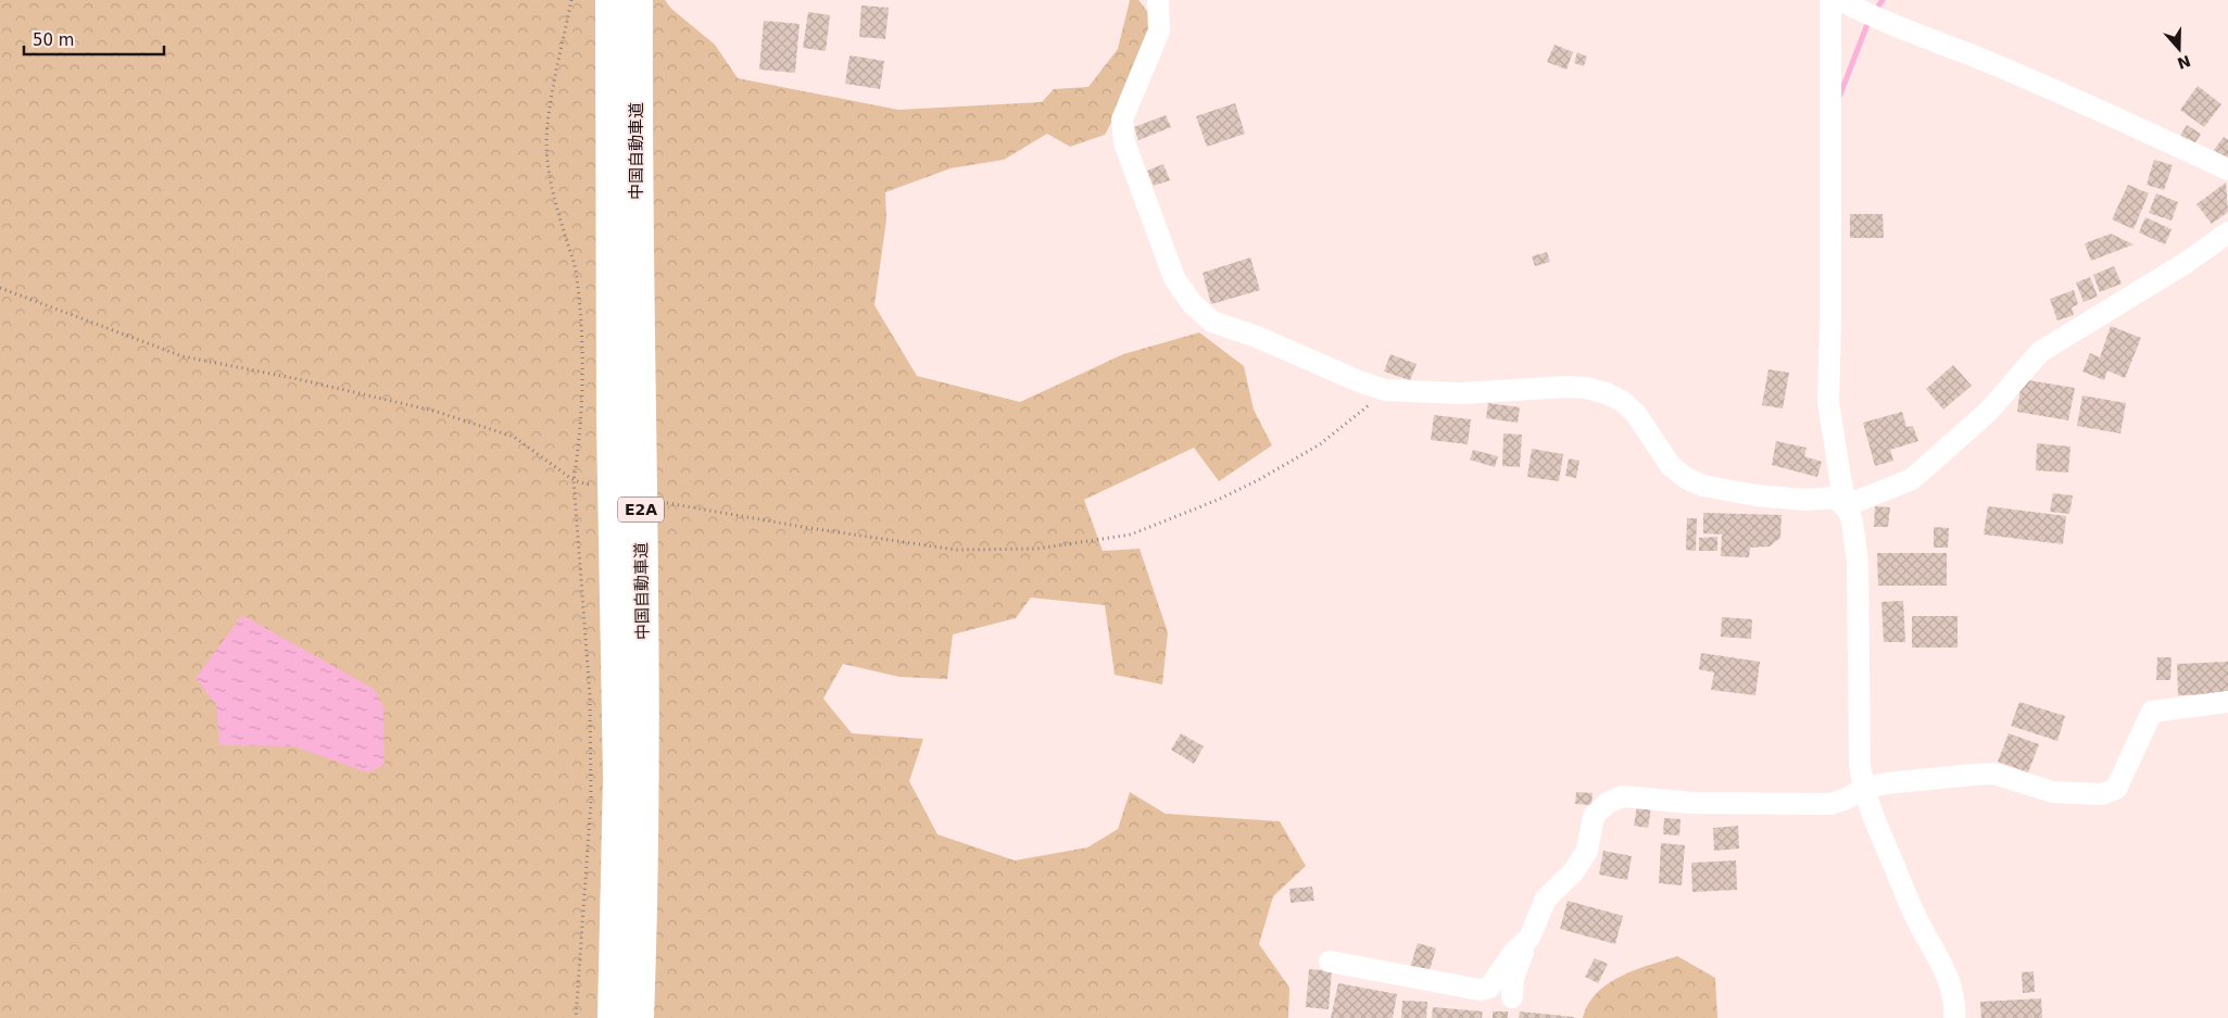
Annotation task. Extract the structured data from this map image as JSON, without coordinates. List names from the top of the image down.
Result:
{
  "streets": {
    "highway": ["中国自動車道", "E2A"]
  },
  "scale_bar": "50 m",
  "north": "bottom"
}
